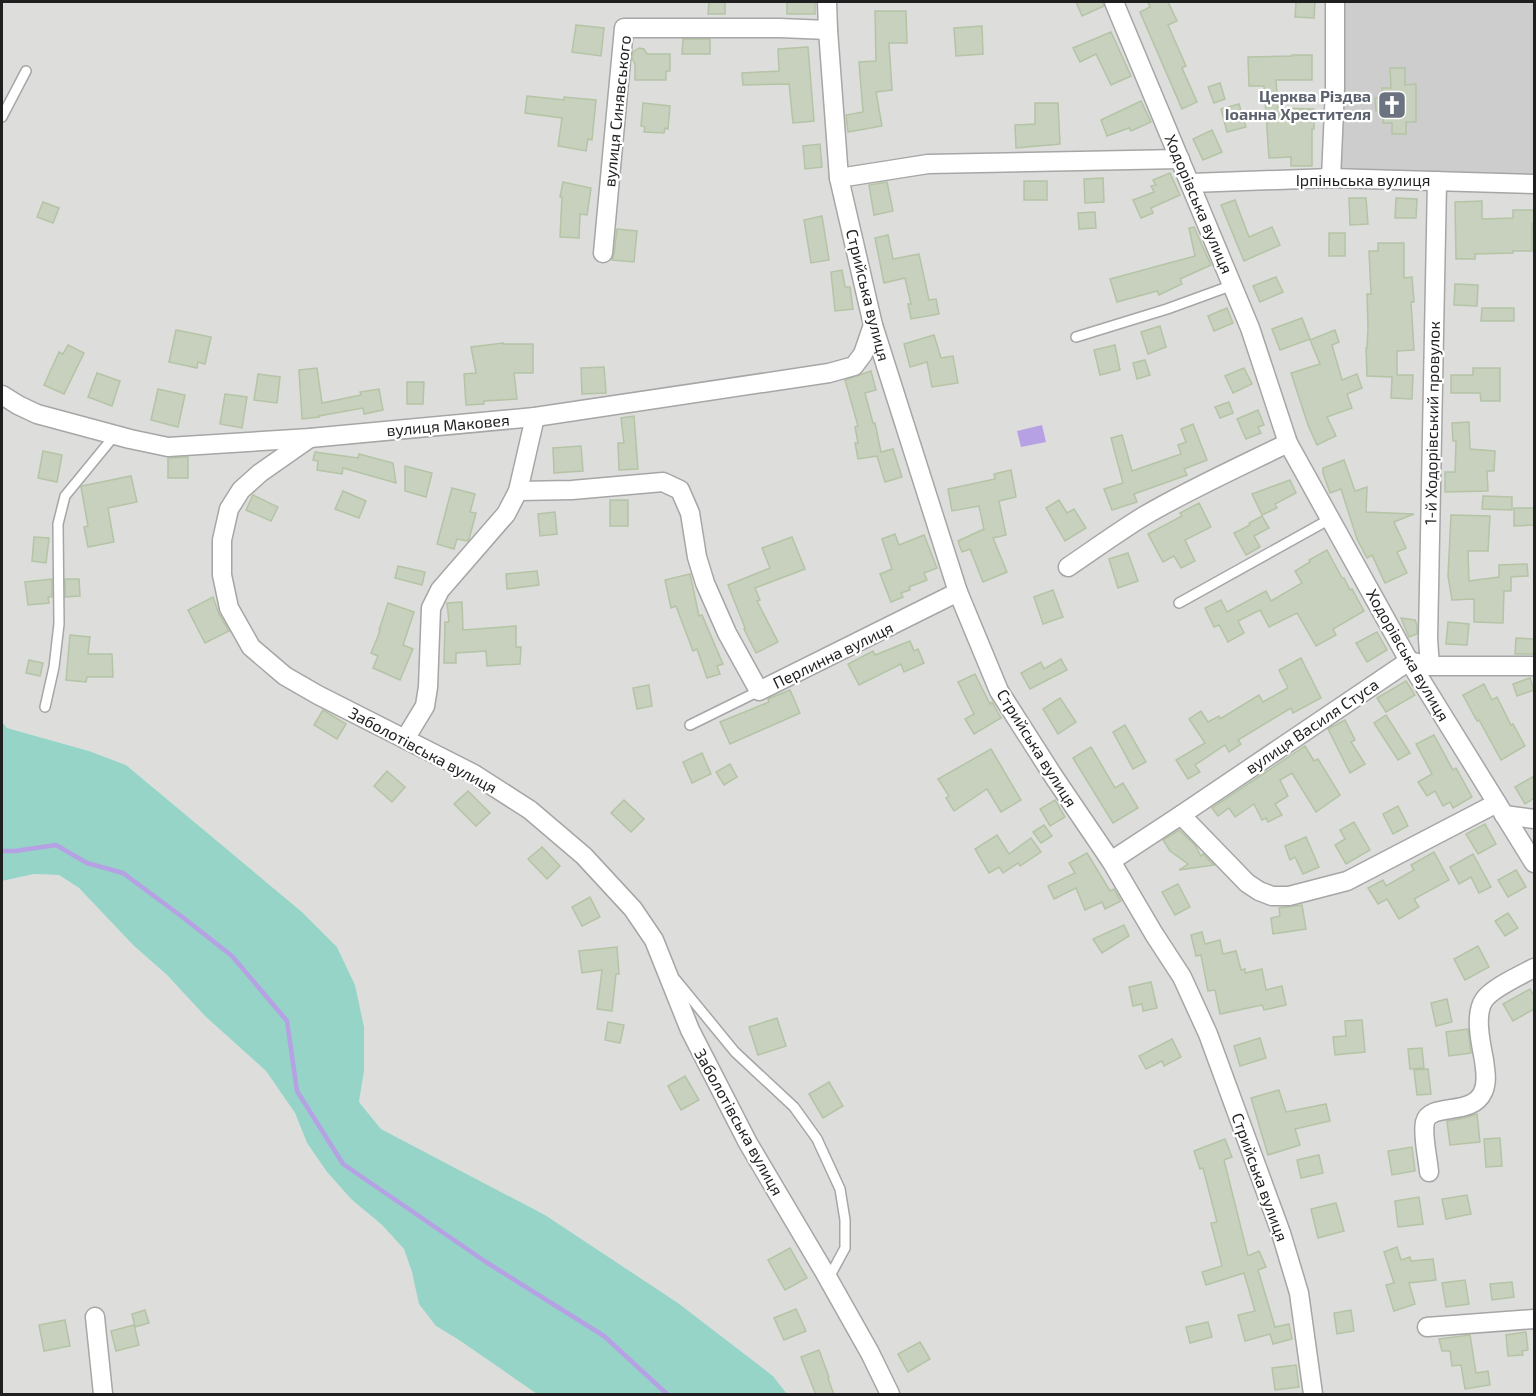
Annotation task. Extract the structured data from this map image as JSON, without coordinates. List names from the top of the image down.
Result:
{
  "streets": {
    "street": [
      "вулиця Синявського",
      "Ірпіньська вулиця",
      "Ходорівська вулиця",
      "Стрийська вулиця",
      "1-й Ходорівський провулок",
      "вулиця Маковея",
      "Перлинна вулиця",
      "вулиця Василя Стуса",
      "Заболотівська вулиця"
    ]
  },
  "crossings": [
    ["вулиця Синявського", "Стрийська вулиця"],
    ["Ірпіньська вулиця", "Ходорівська вулиця"],
    ["Ірпіньська вулиця", "1-й Ходорівський провулок"],
    ["Ходорівська вулиця", "вулиця Василя Стуса"],
    ["Стрийська вулиця", "вулиця Маковея"],
    ["Стрийська вулиця", "Перлинна вулиця"],
    ["Стрийська вулиця", "вулиця Василя Стуса"],
    ["вулиця Маковея", "Заболотівська вулиця"]
  ],
  "places": {
    "church": ["Церква Різдва Іоанна Хрестителя"]
  }
}
